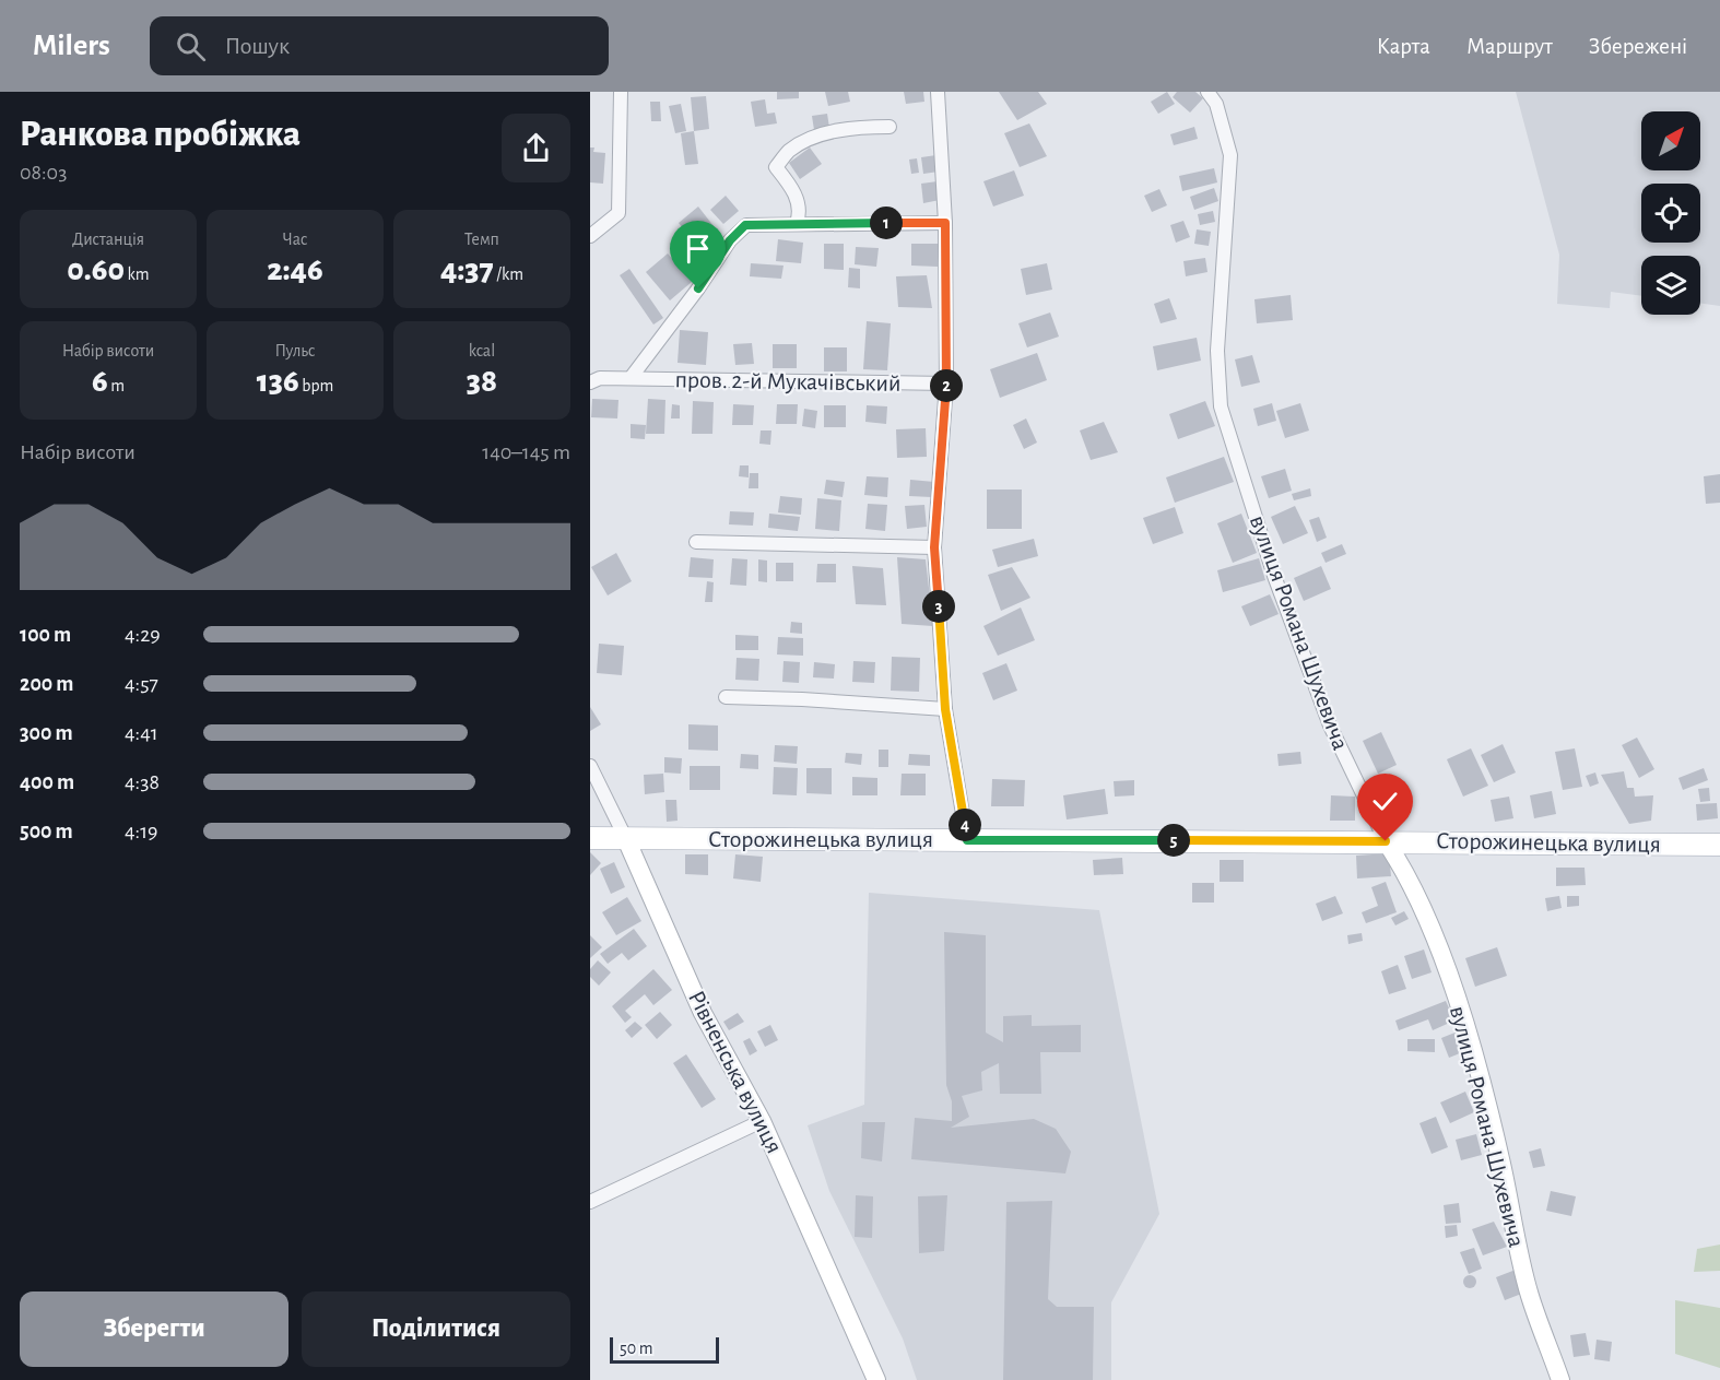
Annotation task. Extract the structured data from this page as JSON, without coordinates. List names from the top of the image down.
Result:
{
  "streets": {
    "main road": ["Сторожинецька вулиця"],
    "street": ["пров. 2-й Мукачівський", "вулиця Романа Шухевича", "Рівненська вулиця"]
  },
  "crossings": [
    ["вулиця Романа Шухевича", "Сторожинецька вулиця"],
    ["Сторожинецька вулиця", "Рівненська вулиця"]
  ],
  "scale_bar": "50 m",
  "north": "top right",
  "page": {
    "header": "Milers",
    "search": "Пошук",
    "nav": ["Карта", "Маршрут", "Збережені"],
    "heading": ["Ранкова пробіжка", "08:03"],
    "stats": [
      ["Дистанція", "0.60 km"],
      ["Час", "2:46"],
      ["Темп", "4:37 /km"],
      ["Набір висоти", "6 m"],
      ["Пульс", "136 bpm"],
      ["kcal", "38"]
    ],
    "pins": [
      "1",
      "2",
      "3",
      "4",
      "5"
    ],
    "chart": ["Набір висоти", "140–145 m"],
    "list": [
      {
        "name": "100 m",
        "note": "4:29"
      },
      {
        "name": "200 m",
        "note": "4:57"
      },
      {
        "name": "300 m",
        "note": "4:41"
      },
      {
        "name": "400 m",
        "note": "4:38"
      },
      {
        "name": "500 m",
        "note": "4:19"
      }
    ],
    "buttons": ["Зберегти", "Поділитися"],
    "scale": "50 m"
  }
}
